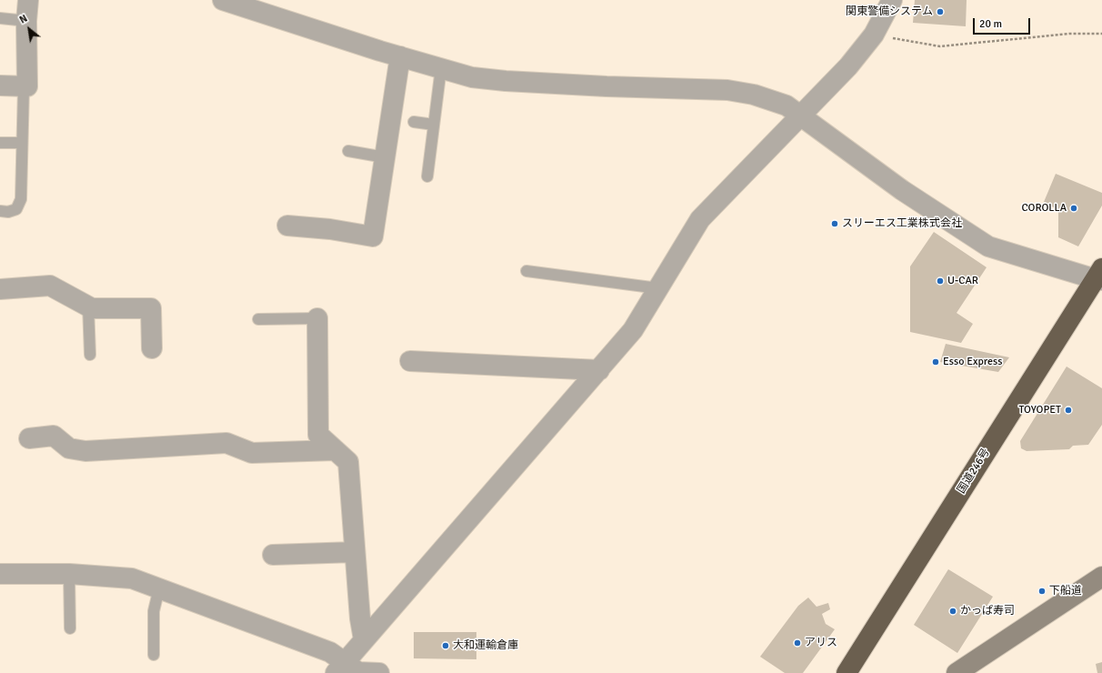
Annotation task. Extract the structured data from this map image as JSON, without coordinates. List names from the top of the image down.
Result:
{
  "streets": {
    "highway": ["国道246号"]
  },
  "places": [
    "関東警備システム",
    "COROLLA",
    "スリーエス工業株式会社",
    "U-CAR",
    "Esso Express",
    "TOYOPET",
    "下船道",
    "かっぱ寿司",
    "アリス",
    "大和運輸倉庫"
  ],
  "scale_bar": "20 m",
  "north": "top left"
}
